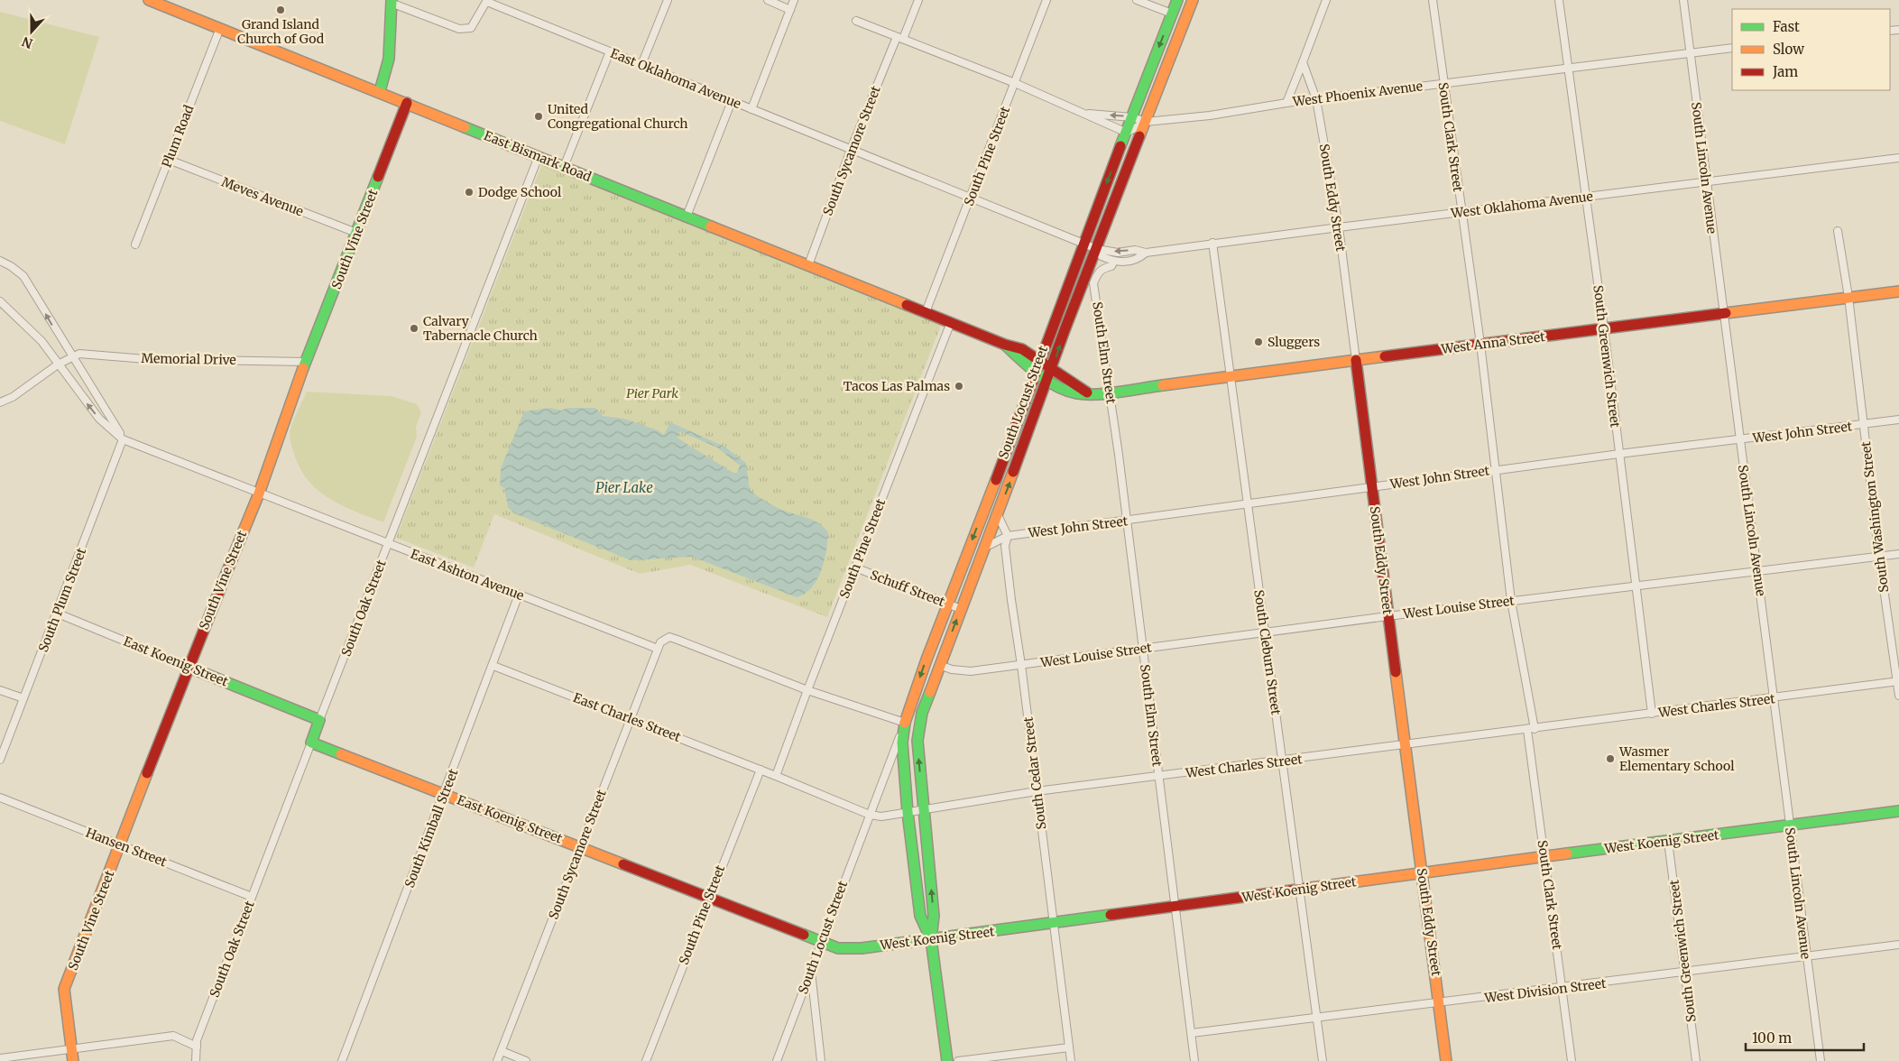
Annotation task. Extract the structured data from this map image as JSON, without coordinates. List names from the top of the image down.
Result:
{
  "streets": {
    "street": [
      "East Oklahoma Avenue",
      "West Phoenix Avenue",
      "Plum Road",
      "South Clark Street",
      "South Sycamore Street",
      "East Bismark Road",
      "South Pine Street",
      "South Lincoln Avenue",
      "Meves Avenue",
      "South Eddy Street",
      "West Oklahoma Avenue",
      "South Vine Street",
      "West Anna Street",
      "South Elm Street",
      "South Greenwich Street",
      "Memorial Drive",
      "South Locust Street",
      "West John Street",
      "South Washington Street",
      "East Ashton Avenue",
      "Schuff Street",
      "South Plum Street",
      "West Louise Street",
      "South Oak Street",
      "South Cleburn Street",
      "East Koenig Street",
      "West Charles Street",
      "East Charles Street",
      "South Cedar Street",
      "South Kimball Street",
      "West Koenig Street",
      "Hansen Street",
      "West Division Street"
    ]
  },
  "crossings": [
    ["East Oklahoma Avenue", "South Sycamore Street"],
    ["East Oklahoma Avenue", "South Pine Street"],
    ["East Oklahoma Avenue", "West Oklahoma Avenue"],
    ["West Phoenix Avenue", "South Clark Street"],
    ["West Phoenix Avenue", "South Sycamore Street"],
    ["West Phoenix Avenue", "South Pine Street"],
    ["West Phoenix Avenue", "South Lincoln Avenue"],
    ["West Phoenix Avenue", "South Eddy Street"],
    ["West Phoenix Avenue", "South Greenwich Street"],
    ["West Phoenix Avenue", "South Locust Street"],
    ["Plum Road", "East Bismark Road"],
    ["Plum Road", "Meves Avenue"],
    ["South Clark Street", "West Oklahoma Avenue"],
    ["South Clark Street", "West Anna Street"],
    ["South Clark Street", "West John Street"],
    ["South Clark Street", "West Louise Street"],
    ["South Clark Street", "West Charles Street"],
    ["South Clark Street", "West Koenig Street"],
    ["South Clark Street", "West Division Street"],
    ["South Sycamore Street", "East Bismark Road"],
    ["South Sycamore Street", "East Ashton Avenue"],
    ["South Sycamore Street", "East Koenig Street"],
    ["South Sycamore Street", "East Charles Street"],
    ["East Bismark Road", "South Pine Street"],
    ["East Bismark Road", "South Vine Street"],
    ["East Bismark Road", "West Anna Street"],
    ["East Bismark Road", "South Oak Street"],
    ["South Pine Street", "West Oklahoma Avenue"],
    ["South Pine Street", "Schuff Street"],
    ["South Pine Street", "East Koenig Street"],
    ["South Pine Street", "East Charles Street"],
    ["South Pine Street", "West Koenig Street"],
    ["South Lincoln Avenue", "West Oklahoma Avenue"],
    ["South Lincoln Avenue", "West Anna Street"],
    ["South Lincoln Avenue", "West John Street"],
    ["South Lincoln Avenue", "West Louise Street"],
    ["South Lincoln Avenue", "West Charles Street"],
    ["South Lincoln Avenue", "West Koenig Street"],
    ["South Lincoln Avenue", "West Division Street"],
    ["Meves Avenue", "South Vine Street"],
    ["South Eddy Street", "West Oklahoma Avenue"],
    ["South Eddy Street", "West Anna Street"],
    ["South Eddy Street", "West John Street"],
    ["South Eddy Street", "West Louise Street"],
    ["South Eddy Street", "West Charles Street"],
    ["South Eddy Street", "West Koenig Street"],
    ["South Eddy Street", "West Division Street"],
    ["West Oklahoma Avenue", "South Elm Street"],
    ["West Oklahoma Avenue", "South Greenwich Street"],
    ["West Oklahoma Avenue", "South Locust Street"],
    ["West Oklahoma Avenue", "South Cleburn Street"],
    ["South Vine Street", "Memorial Drive"],
    ["South Vine Street", "East Ashton Avenue"],
    ["South Vine Street", "East Koenig Street"],
    ["South Vine Street", "Hansen Street"],
    ["West Anna Street", "South Elm Street"],
    ["West Anna Street", "South Greenwich Street"],
    ["West Anna Street", "South Locust Street"],
    ["West Anna Street", "South Washington Street"],
    ["West Anna Street", "South Cleburn Street"],
    ["South Elm Street", "West John Street"],
    ["South Elm Street", "West Louise Street"],
    ["South Elm Street", "West Charles Street"],
    ["South Elm Street", "West Koenig Street"],
    ["South Elm Street", "West Division Street"],
    ["South Greenwich Street", "West John Street"],
    ["South Greenwich Street", "West Louise Street"],
    ["South Greenwich Street", "West Charles Street"],
    ["South Greenwich Street", "West Koenig Street"],
    ["South Greenwich Street", "West Division Street"],
    ["Memorial Drive", "East Ashton Avenue"],
    ["South Locust Street", "West John Street"],
    ["South Locust Street", "Schuff Street"],
    ["South Locust Street", "West Louise Street"],
    ["South Locust Street", "West Charles Street"],
    ["South Locust Street", "South Cedar Street"],
    ["South Locust Street", "West Koenig Street"],
    ["West John Street", "South Washington Street"],
    ["West John Street", "South Cleburn Street"],
    ["West John Street", "South Cedar Street"],
    ["South Washington Street", "West Louise Street"],
    ["South Washington Street", "West Charles Street"],
    ["East Ashton Avenue", "South Plum Street"],
    ["East Ashton Avenue", "South Oak Street"],
    ["East Ashton Avenue", "South Kimball Street"],
    ["South Plum Street", "East Koenig Street"],
    ["West Louise Street", "South Cleburn Street"],
    ["West Louise Street", "South Cedar Street"],
    ["South Oak Street", "East Koenig Street"],
    ["South Oak Street", "Hansen Street"],
    ["South Cleburn Street", "West Charles Street"],
    ["South Cleburn Street", "West Koenig Street"],
    ["South Cleburn Street", "West Division Street"],
    ["East Koenig Street", "South Kimball Street"],
    ["East Koenig Street", "West Koenig Street"],
    ["West Charles Street", "South Cedar Street"],
    ["East Charles Street", "South Kimball Street"],
    ["South Cedar Street", "West Koenig Street"]
  ],
  "water": ["Pier Lake"],
  "parks": ["Pier Park"],
  "places": [
    "Grand Island Church of God",
    "United Congregational Church",
    "Dodge School",
    "Calvary Tabernacle Church",
    "Sluggers",
    "Tacos Las Palmas",
    "Wasmer Elementary School"
  ],
  "legend": ["Fast", "Slow", "Jam"],
  "scale_bar": "100 m",
  "north": "bottom"
}
